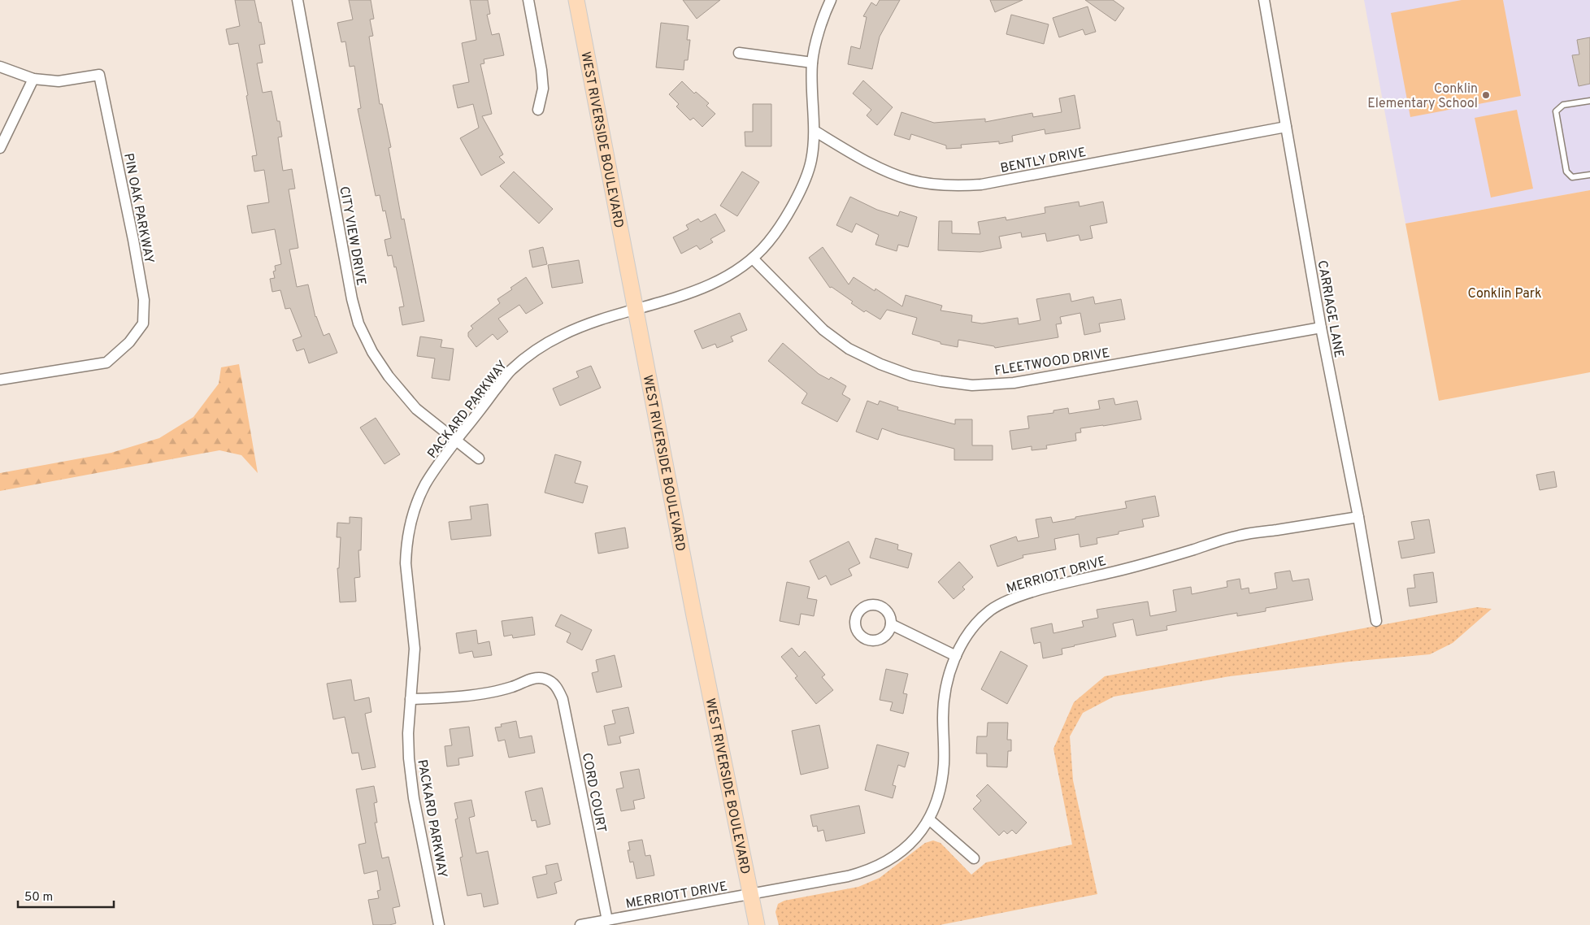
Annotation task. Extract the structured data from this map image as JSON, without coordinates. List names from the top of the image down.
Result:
{
  "streets": {
    "main road": ["WEST RIVERSIDE BOULEVARD"],
    "street": [
      "BENTLY DRIVE",
      "PIN OAK PARKWAY",
      "CITY VIEW DRIVE",
      "CARRIAGE LANE",
      "FLEETWOOD DRIVE",
      "PACKARD PARKWAY",
      "MERRIOTT DRIVE",
      "CORD COURT"
    ]
  },
  "crossings": [
    ["WEST RIVERSIDE BOULEVARD", "PACKARD PARKWAY"],
    ["WEST RIVERSIDE BOULEVARD", "MERRIOTT DRIVE"],
    ["BENTLY DRIVE", "CARRIAGE LANE"],
    ["BENTLY DRIVE", "PACKARD PARKWAY"],
    ["CITY VIEW DRIVE", "PACKARD PARKWAY"],
    ["CARRIAGE LANE", "FLEETWOOD DRIVE"],
    ["CARRIAGE LANE", "MERRIOTT DRIVE"],
    ["FLEETWOOD DRIVE", "PACKARD PARKWAY"],
    ["PACKARD PARKWAY", "CORD COURT"],
    ["MERRIOTT DRIVE", "CORD COURT"]
  ],
  "parks": ["Conklin Park"],
  "places": ["Conklin Elementary School"],
  "scale_bar": "50 m"
}
